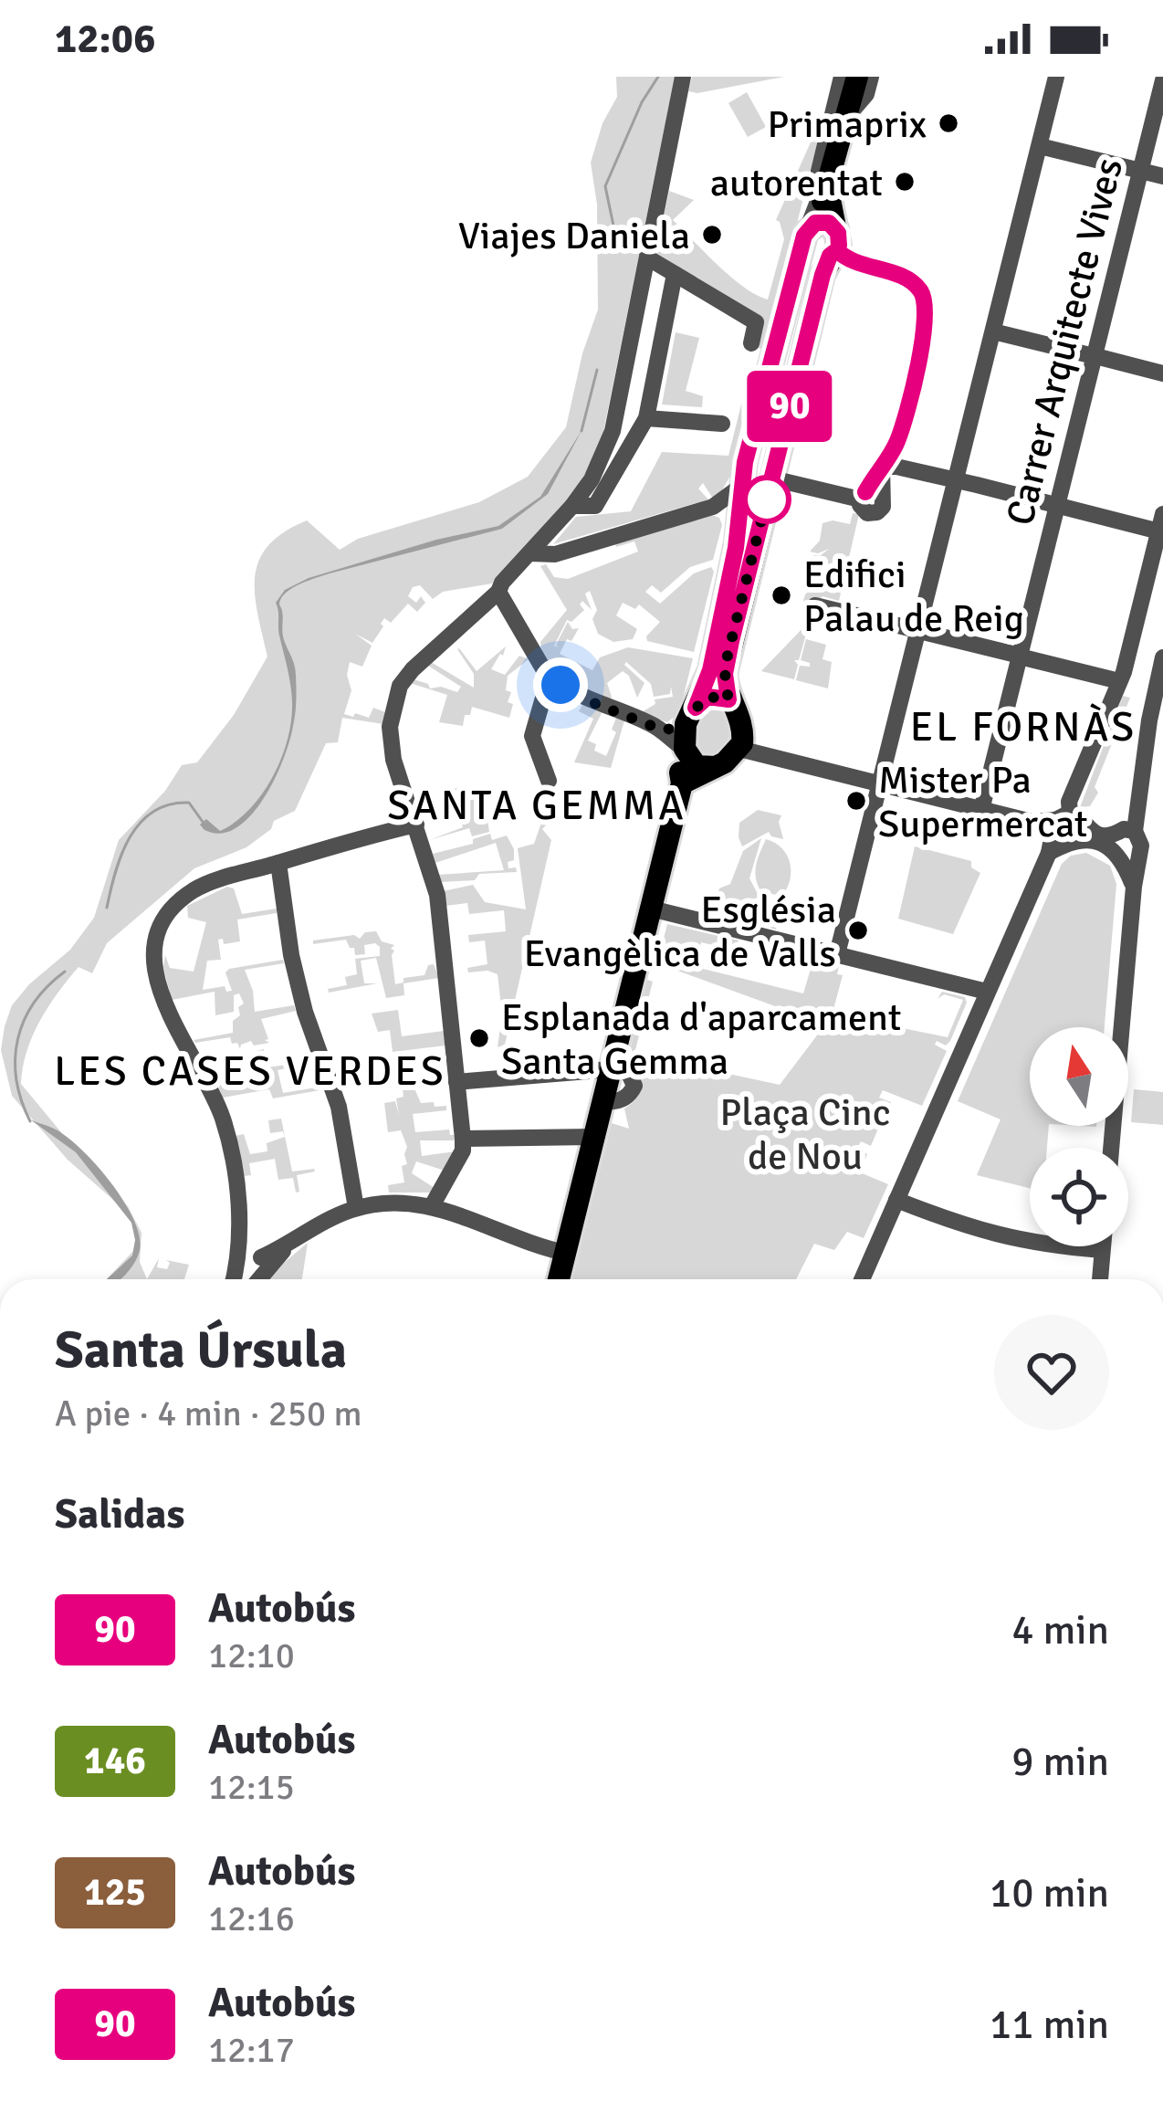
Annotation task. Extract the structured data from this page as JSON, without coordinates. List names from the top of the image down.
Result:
{
  "streets": {
    "street": ["Carrer Arquitecte Vives"]
  },
  "districts": ["EL FORNÀS", "SANTA GEMMA", "LES CASES VERDES"],
  "parks": ["Plaça Cinc de Nou"],
  "places": [
    "Primaprix",
    "autorentat",
    "Viajes Daniela",
    "Edifici Palau de Reig",
    "Mister Pa Supermercat",
    "Església Evangèlica de Valls",
    "Esplanada d'aparcament Santa Gemma"
  ],
  "lines": ["bus line 90"],
  "north": "top",
  "page": {
    "status": "12:06",
    "on_map": "90",
    "heading": [
      ["Santa Úrsula", "A pie · 4 min · 250 m"],
      "Salidas"
    ],
    "list": [
      {
        "mark": "90",
        "name": "Autobús",
        "note": "12:10",
        "value": "4 min"
      },
      {
        "mark": "146",
        "name": "Autobús",
        "note": "12:15",
        "value": "9 min"
      },
      {
        "mark": "125",
        "name": "Autobús",
        "note": "12:16",
        "value": "10 min"
      },
      {
        "mark": "90",
        "name": "Autobús",
        "note": "12:17",
        "value": "11 min"
      }
    ]
  }
}
